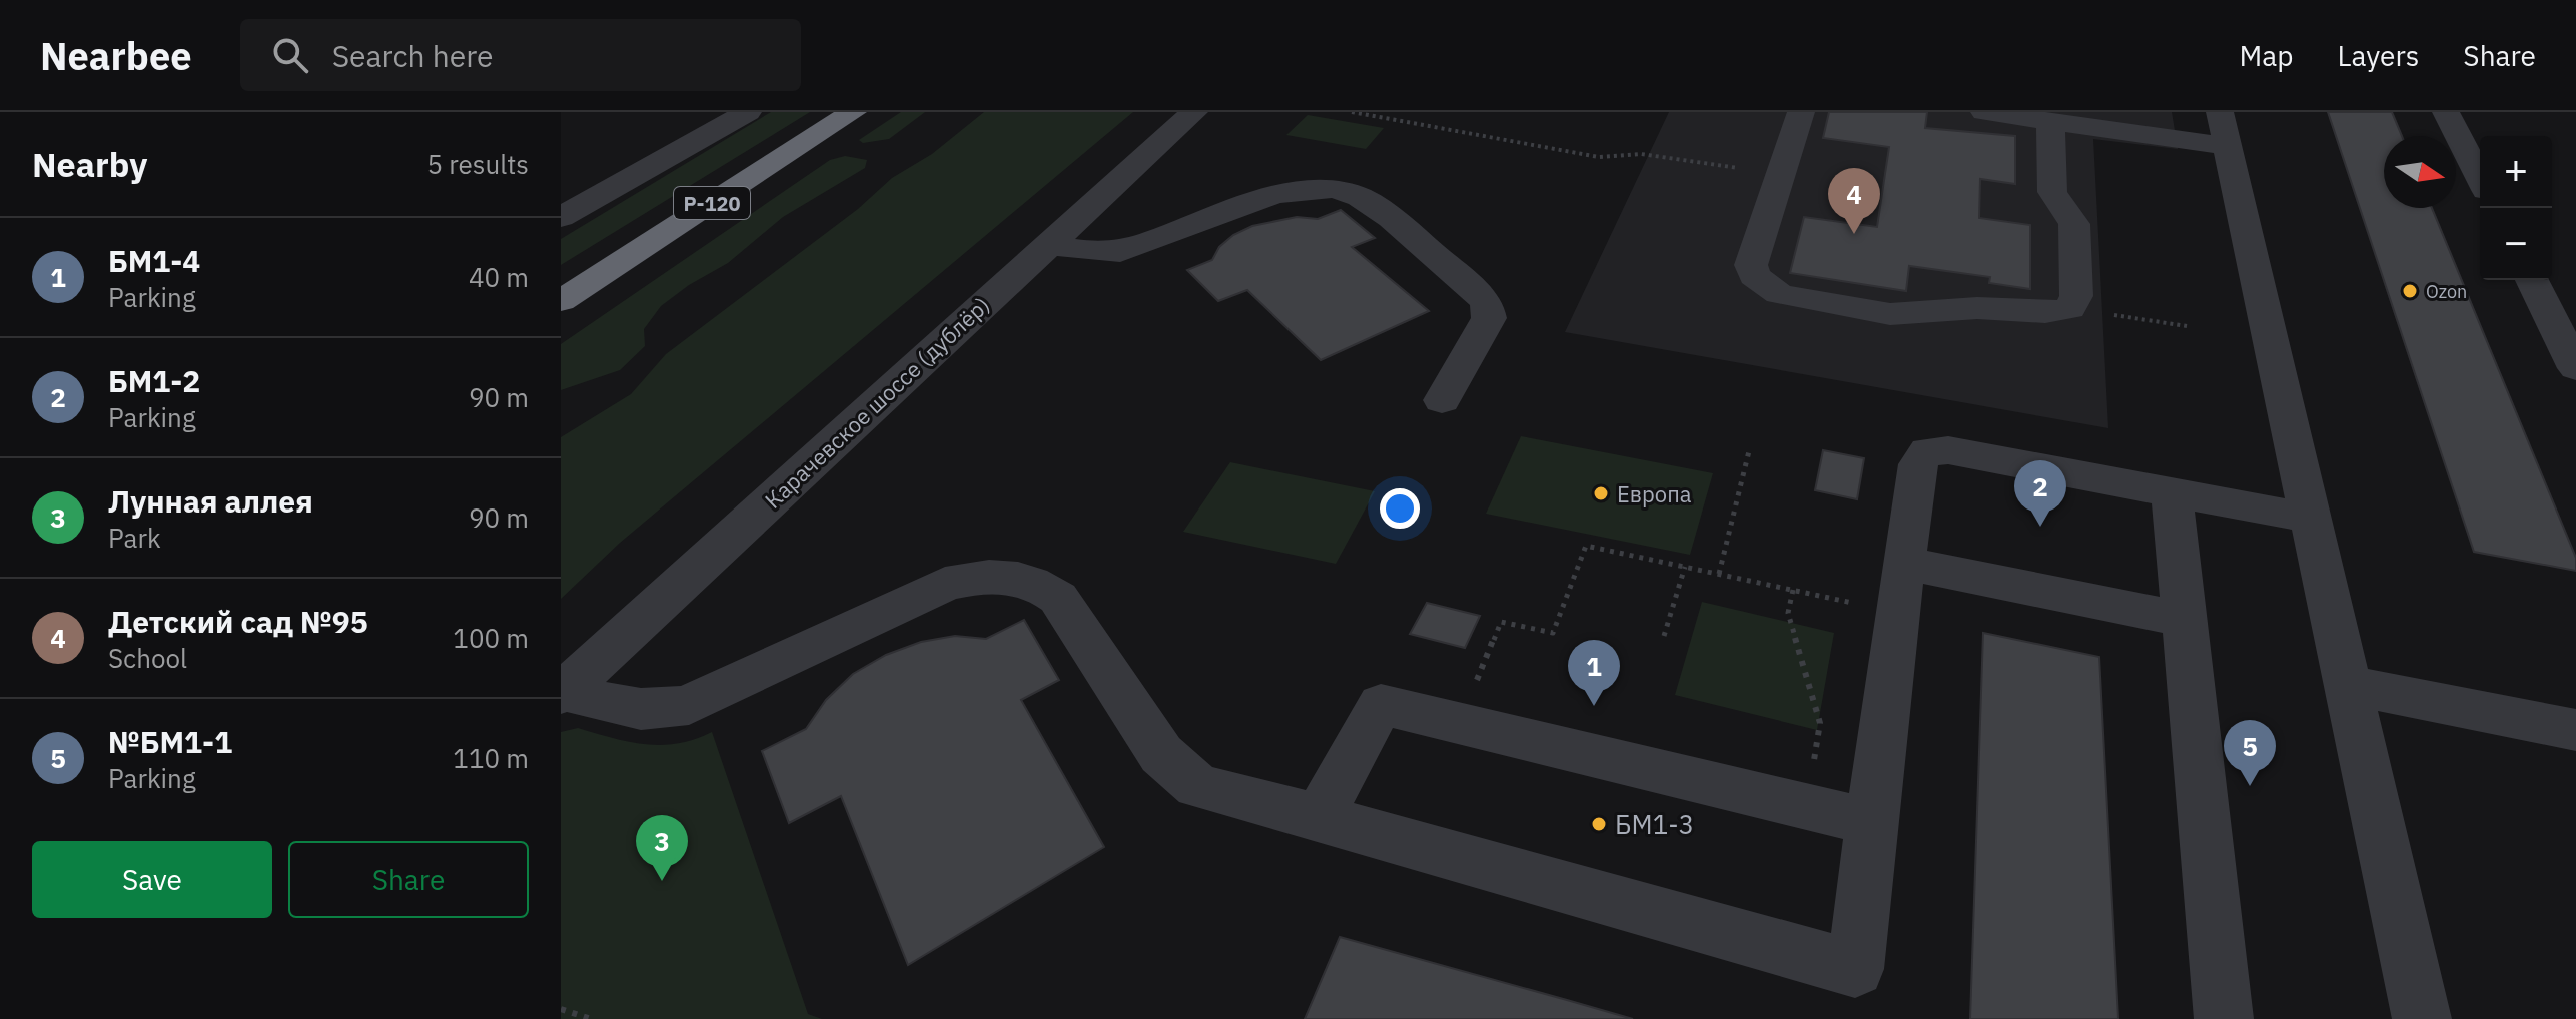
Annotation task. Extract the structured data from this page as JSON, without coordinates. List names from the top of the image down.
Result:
{
  "streets": {
    "highway": ["Р-120"],
    "street": ["Карачевское шоссе (дублёр)"]
  },
  "places": ["Ozon", "Европа", "БМ1-3"],
  "north": "right",
  "page": {
    "header": "Nearbee",
    "search": "Search here",
    "nav": ["Map", "Layers", "Share"],
    "heading": ["Nearby", "5 results"],
    "map_buttons": ["+", "−"],
    "pins": [
      "4",
      "2",
      "1",
      "5",
      "3"
    ],
    "list": [
      {
        "mark": "1",
        "name": "БМ1-4",
        "note": "Parking",
        "value": "40 m"
      },
      {
        "mark": "2",
        "name": "БМ1-2",
        "note": "Parking",
        "value": "90 m"
      },
      {
        "mark": "3",
        "name": "Лунная аллея",
        "note": "Park",
        "value": "90 m"
      },
      {
        "mark": "4",
        "name": "Детский сад №95",
        "note": "School",
        "value": "100 m"
      },
      {
        "mark": "5",
        "name": "№БМ1-1",
        "note": "Parking",
        "value": "110 m"
      }
    ],
    "buttons": ["Save", "Share"]
  }
}
